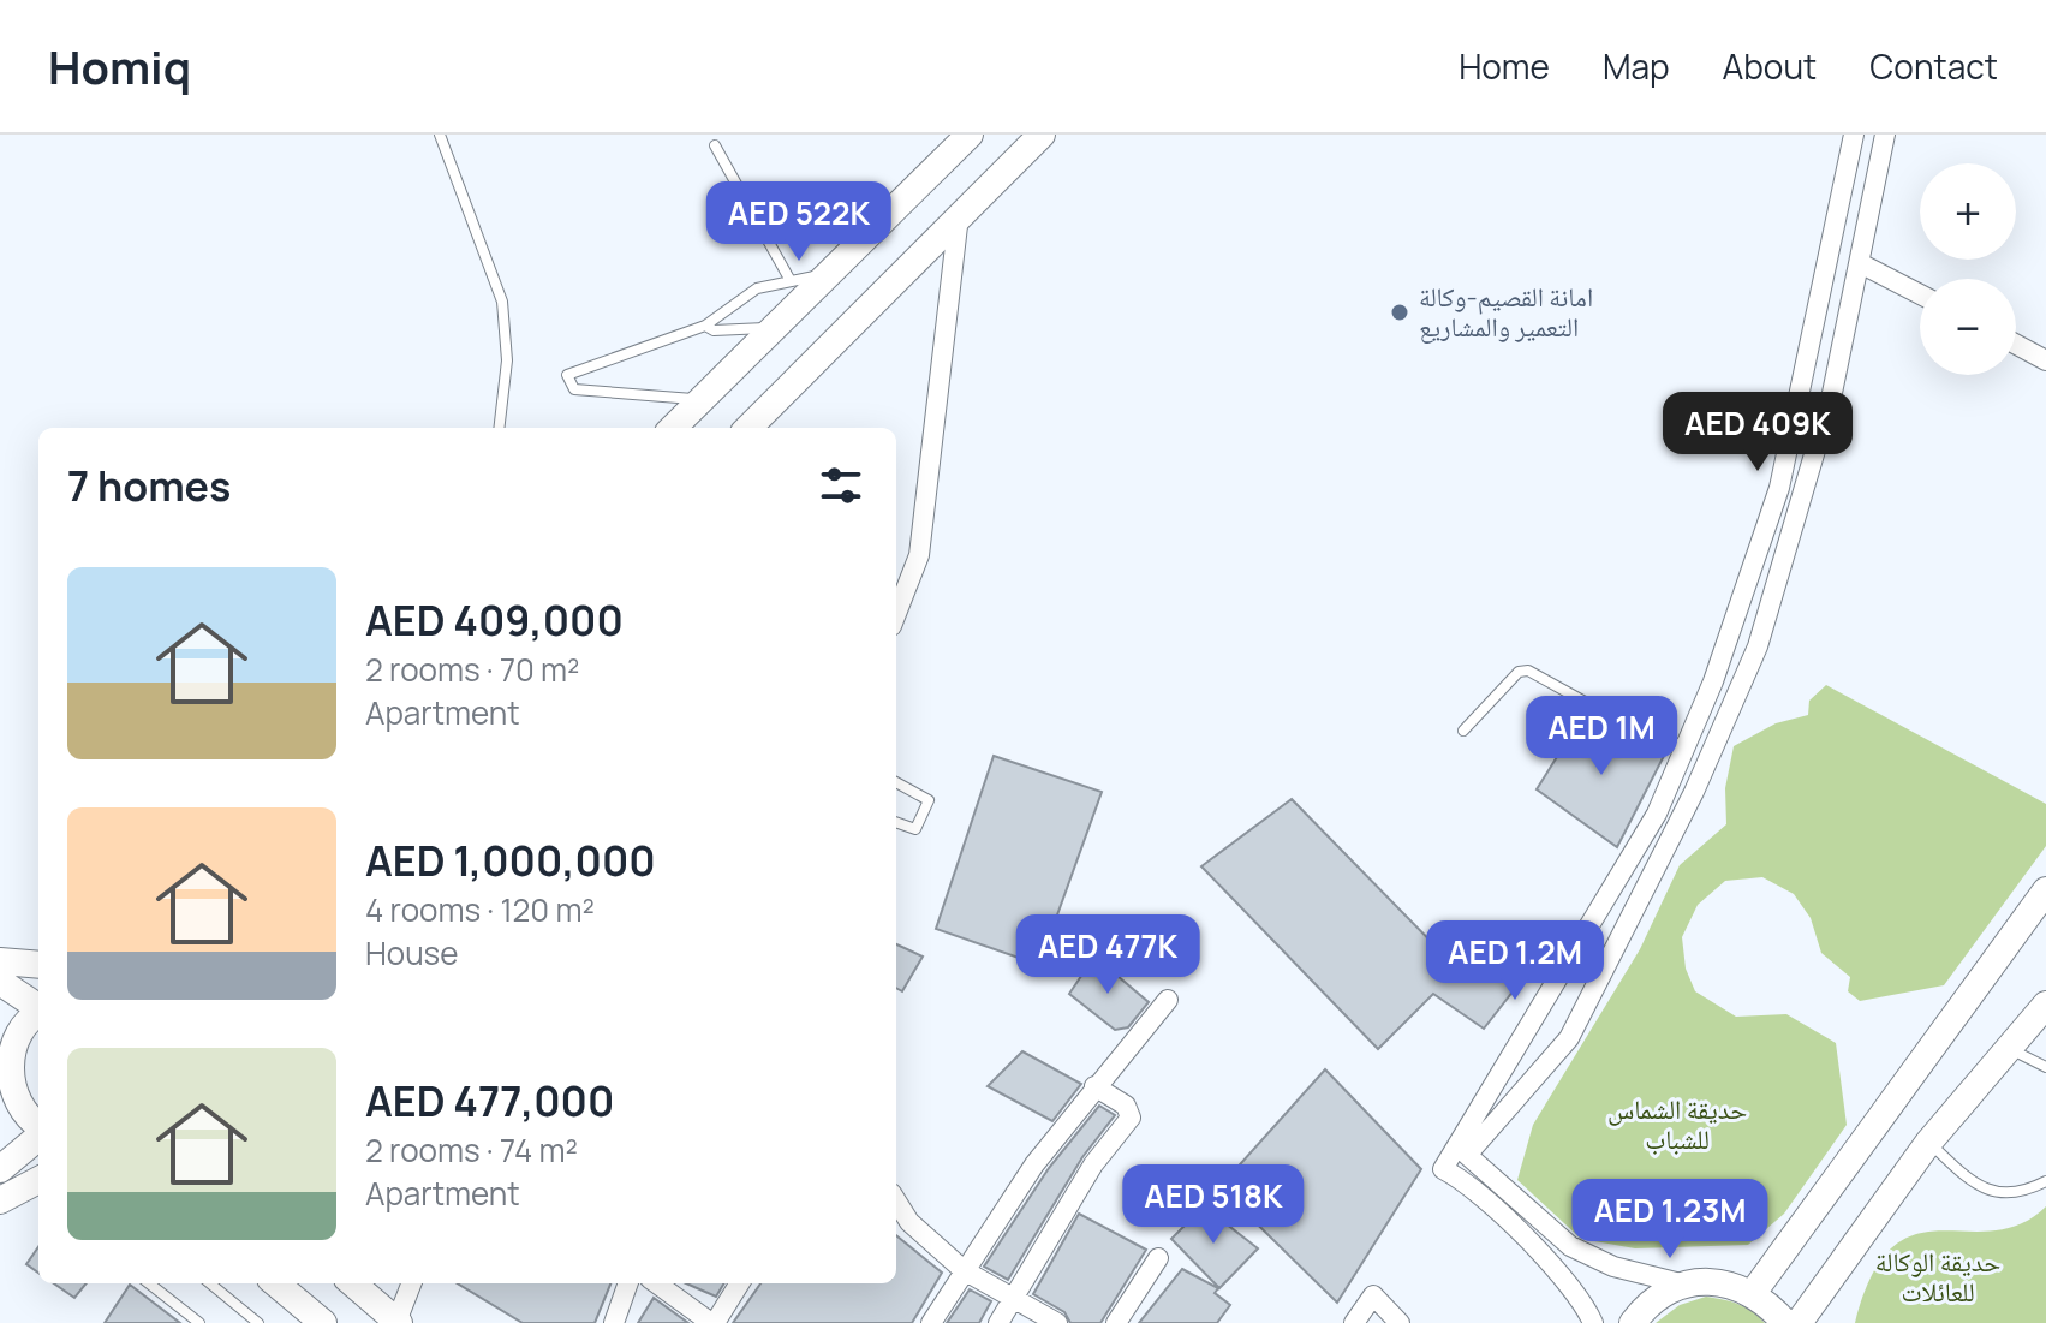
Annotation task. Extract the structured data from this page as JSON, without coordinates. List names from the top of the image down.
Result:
{
  "parks": ["حديقة الشماس للشباب", "حديقة الوكالة للعائلات"],
  "places": ["امانة القصيم-وكالة التعمير والمشاريع"],
  "page": {
    "header": "Homiq",
    "nav": [
      "Home",
      "Map",
      "About",
      "Contact"
    ],
    "map_buttons": ["+", "−"],
    "price": [
      "AED 522K",
      "AED 409K",
      "AED 1M",
      "AED 477K",
      "AED 1.2M",
      "AED 518K",
      "AED 1.23M"
    ],
    "heading": "7 homes",
    "list": [
      {
        "name": "AED 409,000",
        "note": "2 rooms · 70 m² · Apartment"
      },
      {
        "name": "AED 1,000,000",
        "note": "4 rooms · 120 m² · House"
      },
      {
        "name": "AED 477,000",
        "note": "2 rooms · 74 m² · Apartment"
      }
    ]
  }
}
